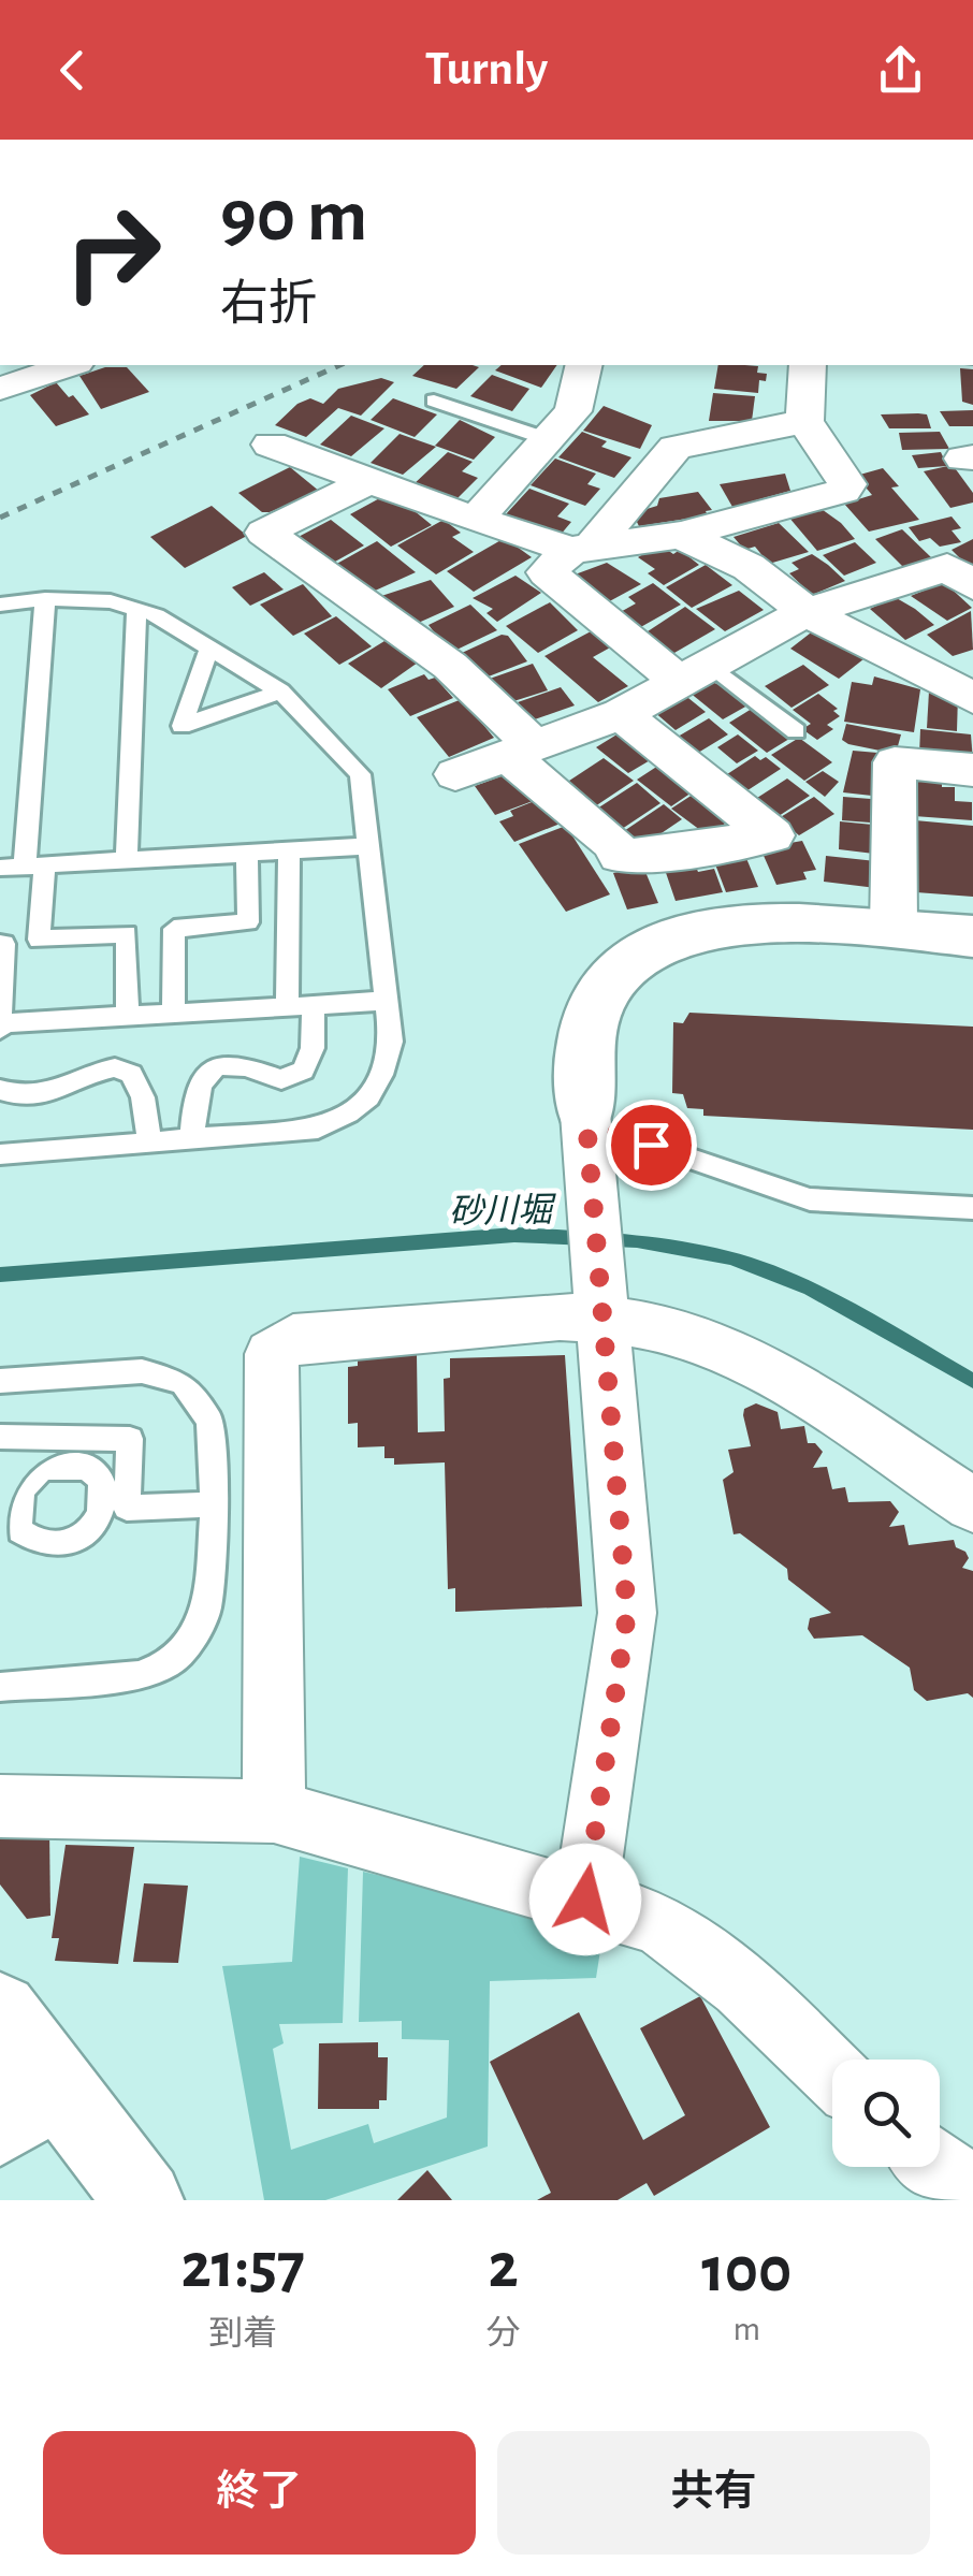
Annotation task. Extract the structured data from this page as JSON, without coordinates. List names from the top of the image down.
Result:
{
  "water": ["砂川堀"],
  "page": {
    "header": "Turnly",
    "turn": ["90 m", "右折"],
    "eta": [
      "21:57",
      "到着",
      "2",
      "分",
      "100",
      "m"
    ],
    "buttons": ["終了", "共有"]
  }
}
